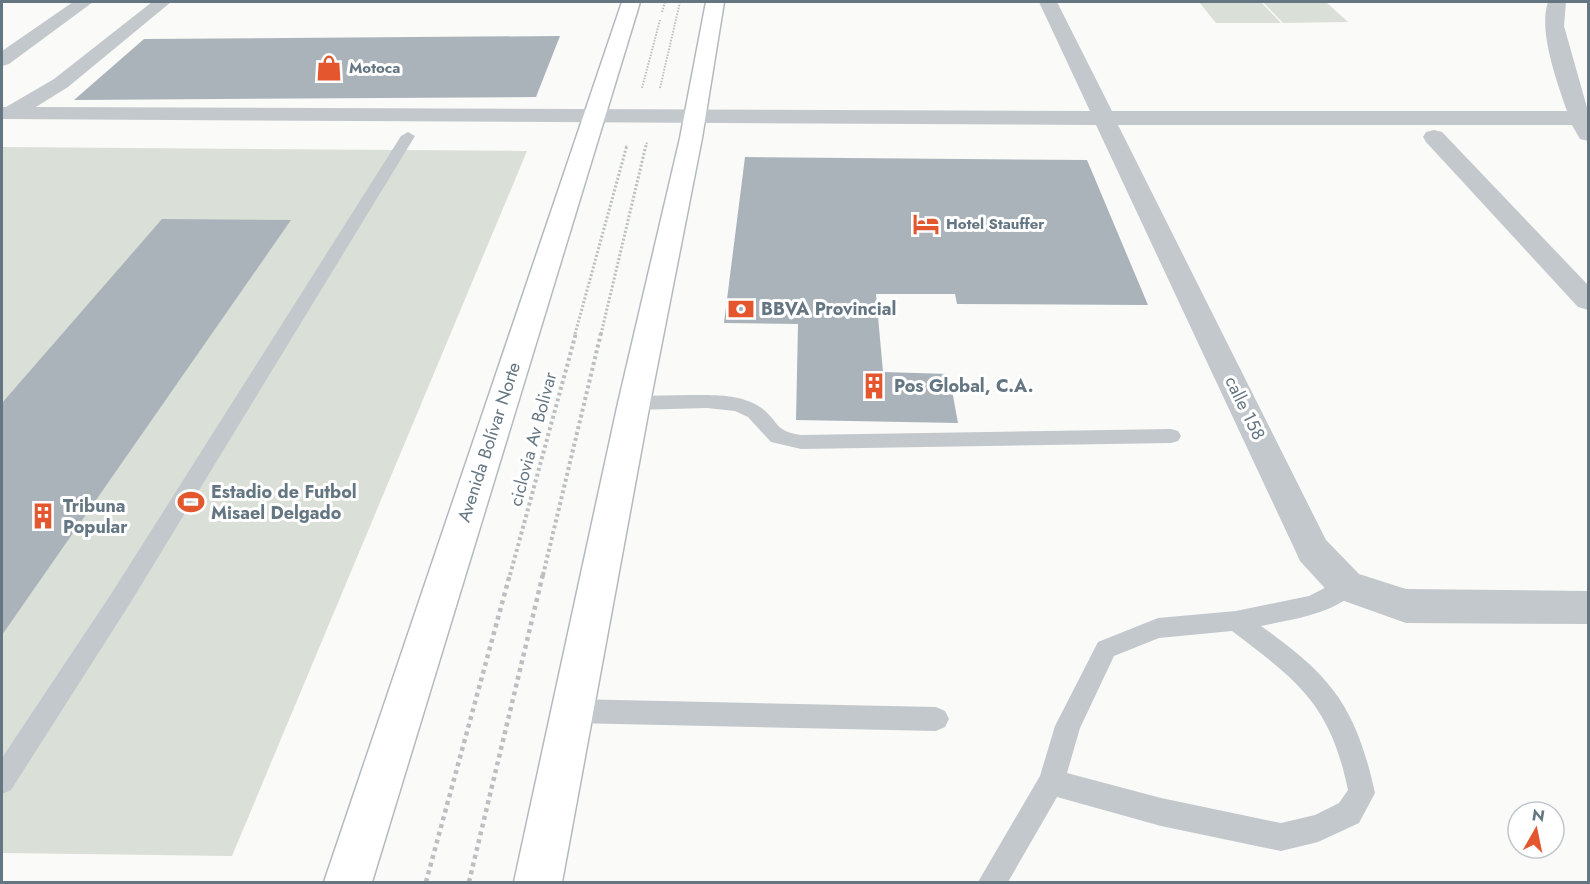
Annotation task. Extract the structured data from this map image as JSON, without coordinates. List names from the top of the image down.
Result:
{
  "streets": {
    "main road": ["Avenida Bolívar Norte"],
    "street": ["calle 158"],
    "path": ["ciclovia Av Bolivar"]
  },
  "places": {
    "shop": ["Motoca"],
    "hotel": ["Hotel Stauffer"],
    "bank": ["BBVA Provincial"],
    "building": ["Pos Global, C.A.", "Tribuna Popular"],
    "sports": ["Estadio de Futbol Misael Delgado"]
  },
  "north": "top"
}
